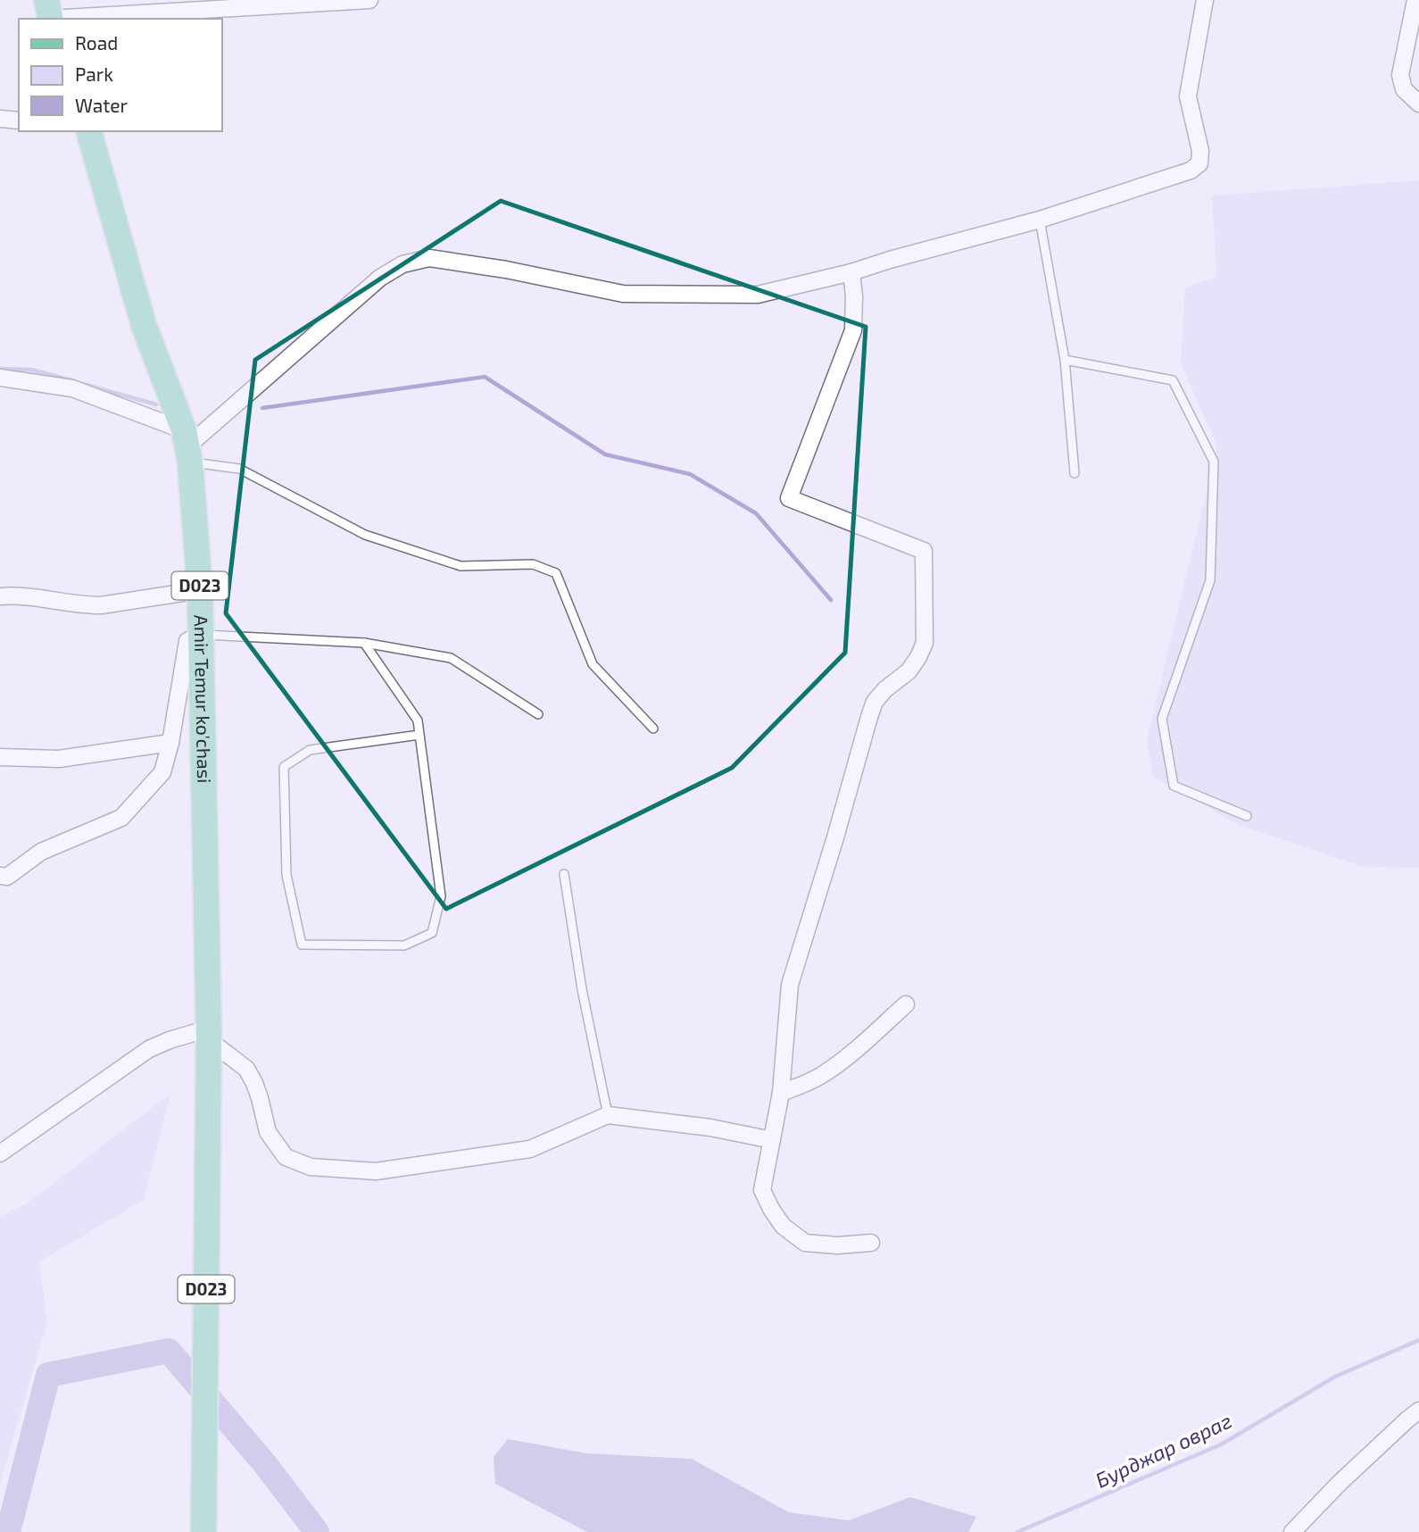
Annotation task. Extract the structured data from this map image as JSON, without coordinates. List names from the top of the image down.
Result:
{
  "streets": {
    "main road": ["D023", "Amir Temur ko'chasi"]
  },
  "crossings": [
    ["D023", "Amir Temur ko'chasi"]
  ],
  "water": ["Бурджар овраг"],
  "legend": ["Road", "Park", "Water"]
}
